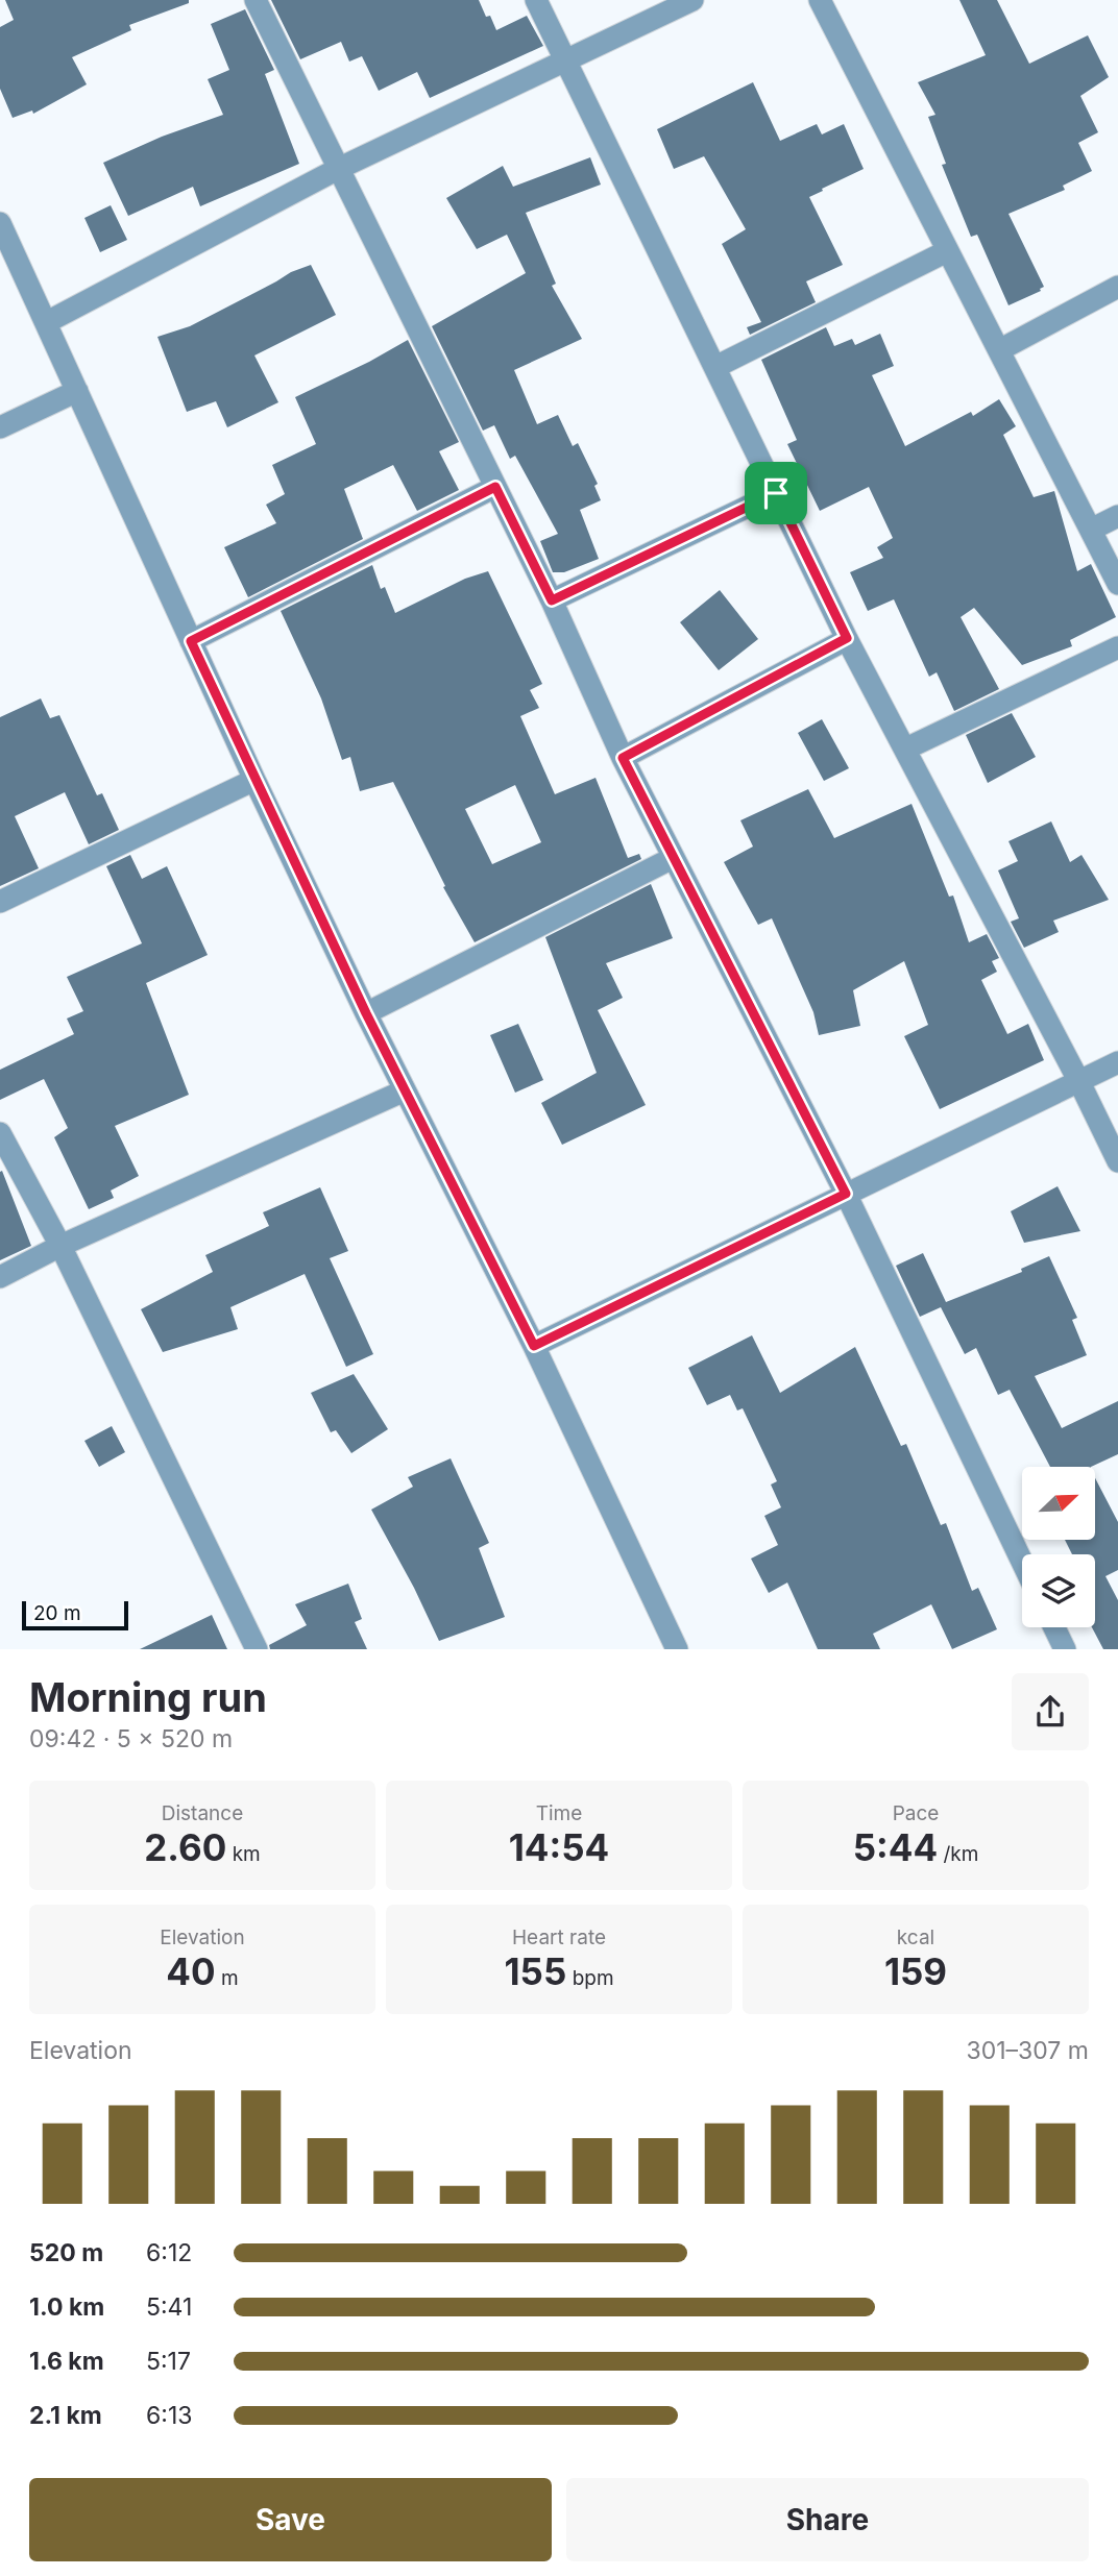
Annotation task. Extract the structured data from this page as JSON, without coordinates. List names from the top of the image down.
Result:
{
  "scale_bar": "20 m",
  "north": "top right",
  "page": {
    "scale": "20 m",
    "heading": ["Morning run", "09:42 · 5 × 520 m"],
    "stats": [
      ["Distance", "2.60 km"],
      ["Time", "14:54"],
      ["Pace", "5:44 /km"],
      ["Elevation", "40 m"],
      ["Heart rate", "155 bpm"],
      ["kcal", "159"]
    ],
    "chart": ["Elevation", "301–307 m"],
    "list": [
      {
        "name": "520 m",
        "note": "6:12"
      },
      {
        "name": "1.0 km",
        "note": "5:41"
      },
      {
        "name": "1.6 km",
        "note": "5:17"
      },
      {
        "name": "2.1 km",
        "note": "6:13"
      }
    ],
    "buttons": ["Save", "Share"]
  }
}
